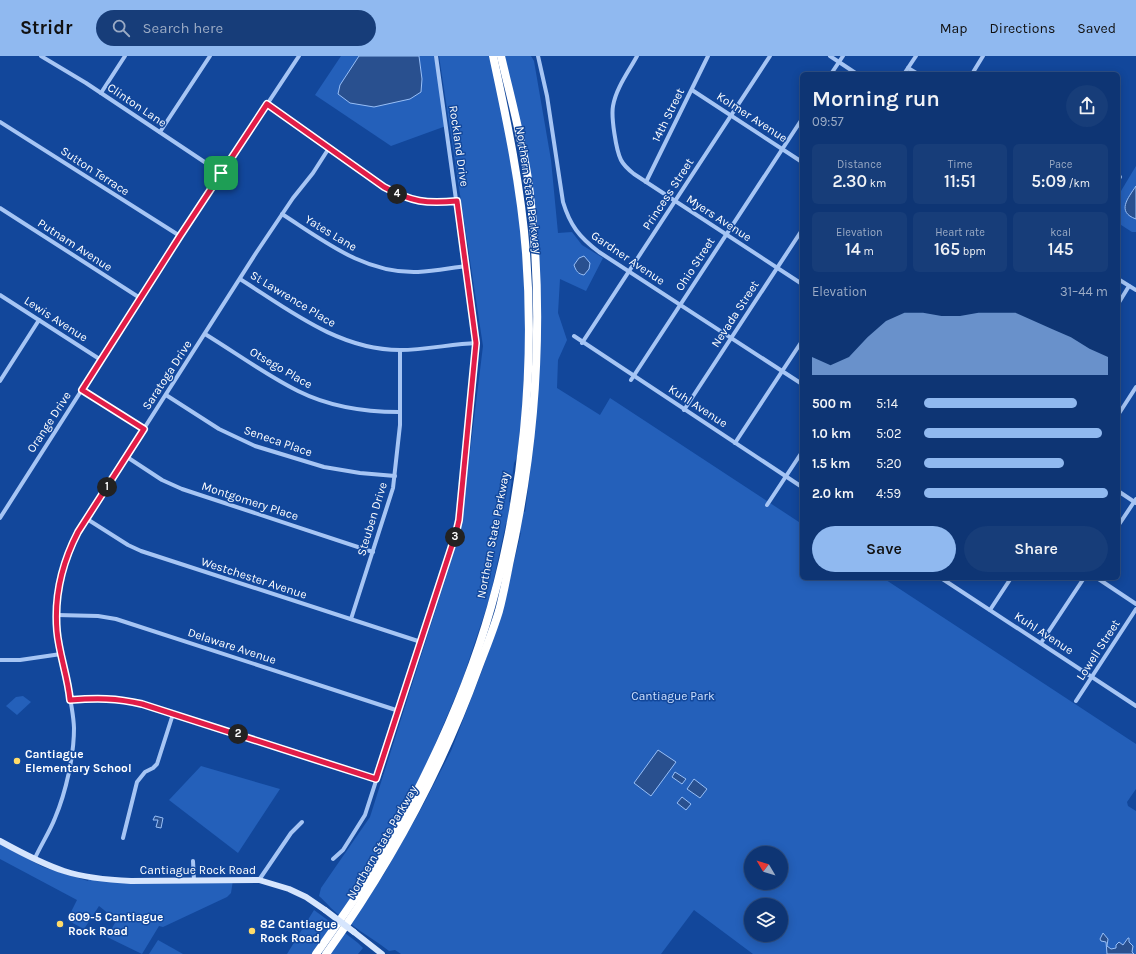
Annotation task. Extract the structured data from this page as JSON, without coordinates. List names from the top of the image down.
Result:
{
  "streets": {
    "highway": ["Northern State Parkway"],
    "main road": ["Cantiague Rock Road"],
    "street": [
      "Clinton Lane",
      "14th Street",
      "Kolmer Avenue",
      "Rockland Drive",
      "Sutton Terrace",
      "Princess Street",
      "Myers Avenue",
      "Yates Lane",
      "Putnam Avenue",
      "Gardner Avenue",
      "Ohio Street",
      "St Lawrence Place",
      "Nevada Street",
      "Lewis Avenue",
      "Otsego Place",
      "Saratoga Drive",
      "Kuhl Avenue",
      "Orange Drive",
      "Seneca Place",
      "Montgomery Place",
      "Steuben Drive",
      "Westchester Avenue",
      "Delaware Avenue",
      "Lowell Street"
    ]
  },
  "crossings": [
    ["Clinton Lane", "Orange Drive"],
    ["14th Street", "Kolmer Avenue"],
    ["14th Street", "Myers Avenue"],
    ["Kolmer Avenue", "Princess Street"],
    ["Kolmer Avenue", "Ohio Street"],
    ["Rockland Drive", "Yates Lane"],
    ["Rockland Drive", "St Lawrence Place"],
    ["Rockland Drive", "Westchester Avenue"],
    ["Rockland Drive", "Delaware Avenue"],
    ["Sutton Terrace", "Orange Drive"],
    ["Princess Street", "Myers Avenue"],
    ["Princess Street", "Gardner Avenue"],
    ["Princess Street", "Kuhl Avenue"],
    ["Myers Avenue", "Ohio Street"],
    ["Myers Avenue", "Nevada Street"],
    ["Yates Lane", "Saratoga Drive"],
    ["Putnam Avenue", "Orange Drive"],
    ["Gardner Avenue", "Ohio Street"],
    ["Gardner Avenue", "Nevada Street"],
    ["Ohio Street", "Kuhl Avenue"],
    ["St Lawrence Place", "Saratoga Drive"],
    ["St Lawrence Place", "Steuben Drive"],
    ["Nevada Street", "Kuhl Avenue"],
    ["Lewis Avenue", "Orange Drive"],
    ["Otsego Place", "Saratoga Drive"],
    ["Otsego Place", "Steuben Drive"],
    ["Saratoga Drive", "Seneca Place"],
    ["Saratoga Drive", "Montgomery Place"],
    ["Saratoga Drive", "Westchester Avenue"],
    ["Saratoga Drive", "Delaware Avenue"],
    ["Saratoga Drive", "Cantiague Rock Road"],
    ["Kuhl Avenue", "Lowell Street"],
    ["Seneca Place", "Steuben Drive"],
    ["Montgomery Place", "Steuben Drive"],
    ["Steuben Drive", "Westchester Avenue"]
  ],
  "parks": ["Cantiague Park"],
  "places": ["Cantiague Elementary School", "609-5 Cantiague Rock Road", "82 Cantiague Rock Road"],
  "north": "top left",
  "page": {
    "header": "Stridr",
    "search": "Search here",
    "nav": ["Map", "Directions", "Saved"],
    "heading": ["Morning run", "09:57"],
    "stats": [
      ["Distance", "2.30 km"],
      ["Time", "11:51"],
      ["Pace", "5:09 /km"],
      ["Elevation", "14 m"],
      ["Heart rate", "165 bpm"],
      ["kcal", "145"]
    ],
    "pins": [
      "4",
      "1",
      "3",
      "2"
    ],
    "chart": ["Elevation", "31–44 m"],
    "list": [
      {
        "name": "500 m",
        "note": "5:14"
      },
      {
        "name": "1.0 km",
        "note": "5:02"
      },
      {
        "name": "1.5 km",
        "note": "5:20"
      },
      {
        "name": "2.0 km",
        "note": "4:59"
      }
    ],
    "buttons": ["Save", "Share"]
  }
}
